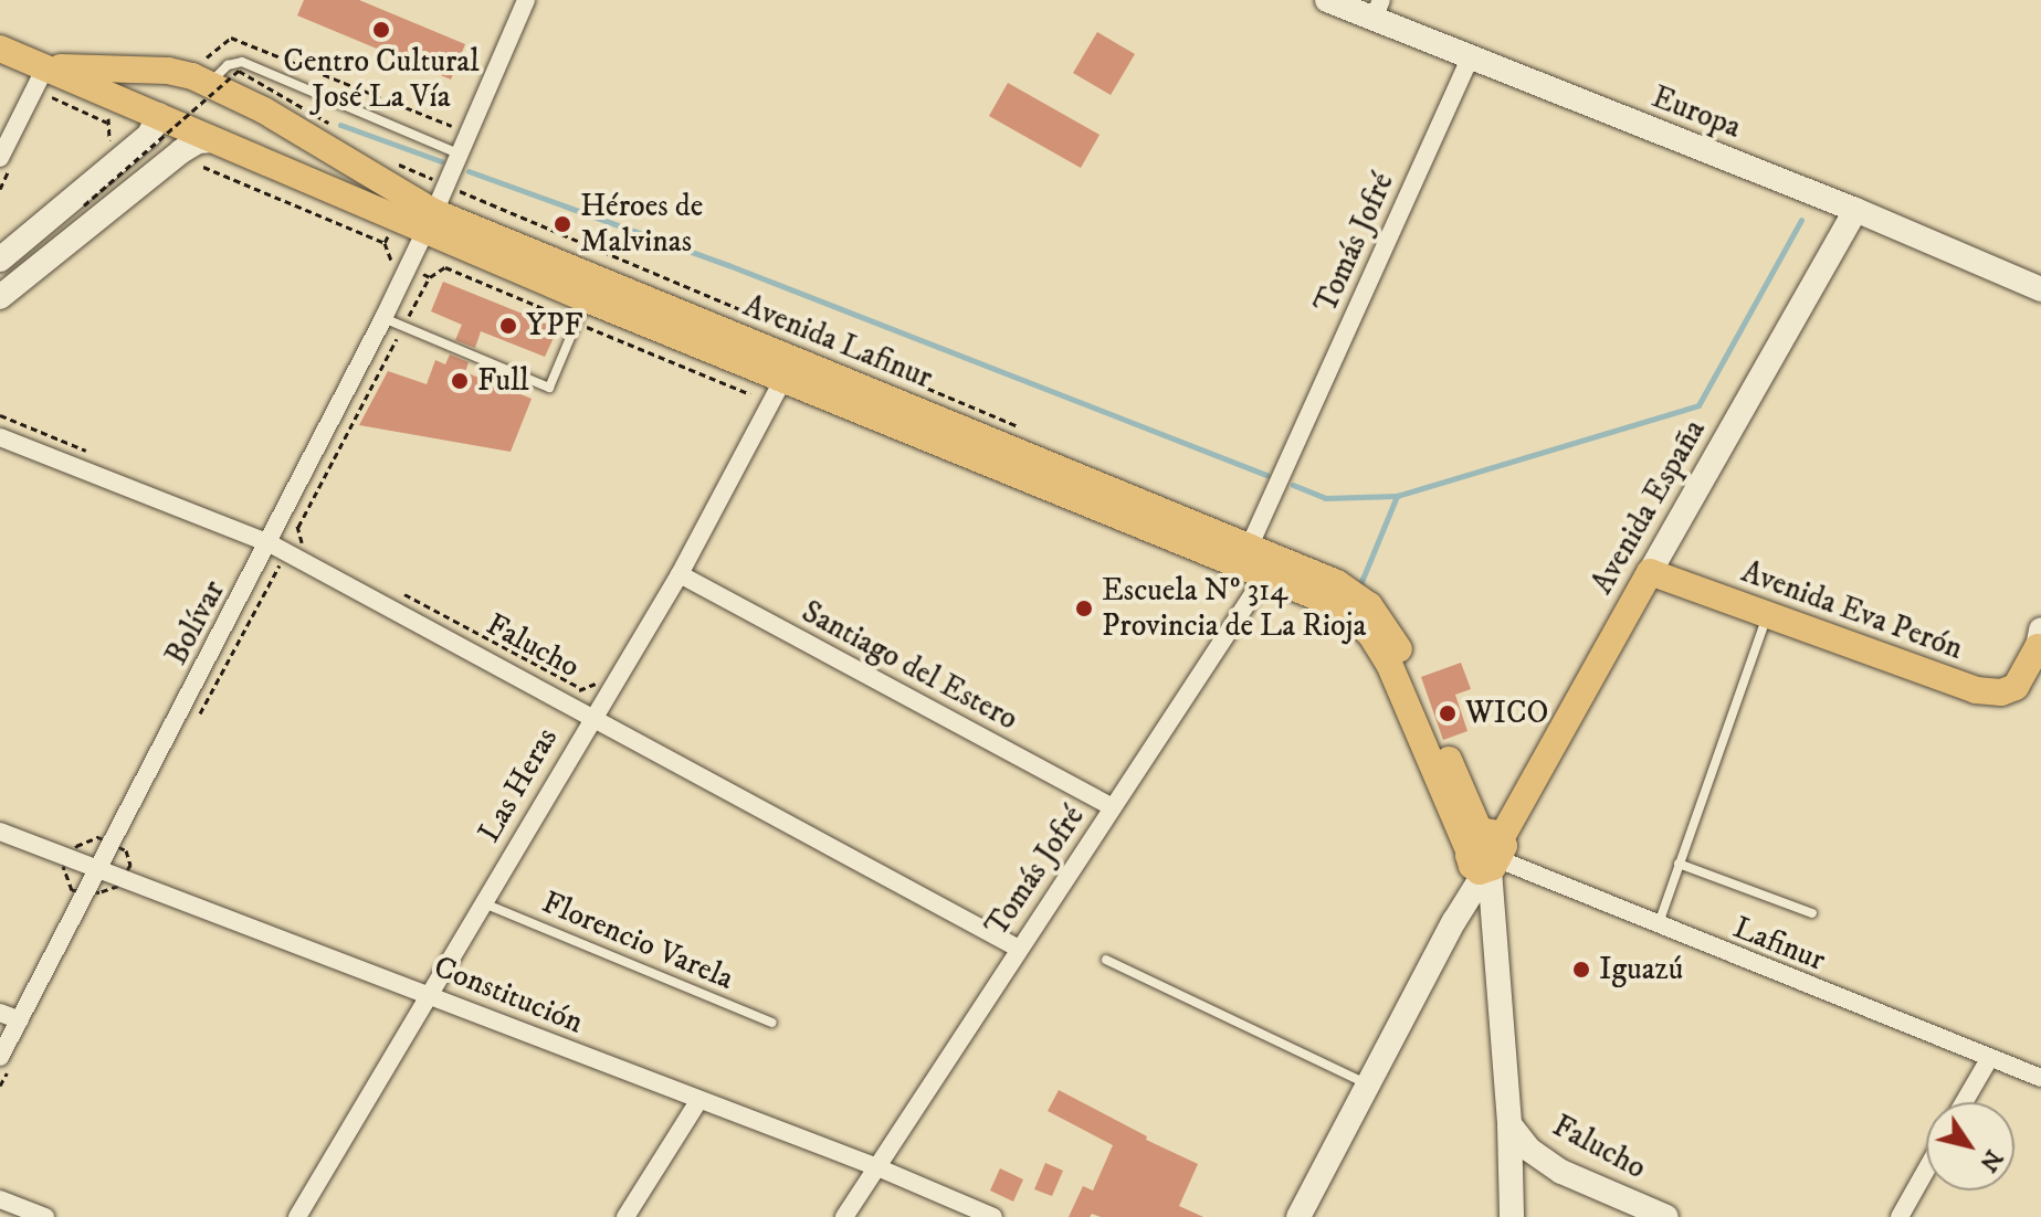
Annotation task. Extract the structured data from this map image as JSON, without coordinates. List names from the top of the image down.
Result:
{
  "streets": {
    "main road": [
      "Europa",
      "Avenida Lafinur",
      "Avenida España",
      "Avenida Eva Perón",
      "Falucho"
    ],
    "street": [
      "Tomás Jofré",
      "Bolívar",
      "Santiago del Estero",
      "Las Heras",
      "Lafinur",
      "Constitución"
    ],
    "lane": ["Florencio Varela"]
  },
  "crossings": [
    ["Europa", "Tomás Jofré"],
    ["Europa", "Avenida España"],
    ["Tomás Jofré", "Avenida Lafinur"],
    ["Tomás Jofré", "Falucho"],
    ["Tomás Jofré", "Santiago del Estero"],
    ["Tomás Jofré", "Constitución"],
    ["Avenida Lafinur", "Avenida España"],
    ["Avenida Lafinur", "Bolívar"],
    ["Avenida Lafinur", "Las Heras"],
    ["Avenida Lafinur", "Lafinur"],
    ["Avenida España", "Avenida Eva Perón"],
    ["Avenida España", "Lafinur"],
    ["Bolívar", "Falucho"],
    ["Bolívar", "Constitución"],
    ["Falucho", "Las Heras"],
    ["Santiago del Estero", "Las Heras"],
    ["Las Heras", "Florencio Varela"],
    ["Las Heras", "Constitución"]
  ],
  "places": [
    "Centro Cultural José La Vía",
    "Héroes de Malvinas",
    "YPF",
    "Full",
    "Escuela Nº 314 Provincia de La Rioja",
    "WICO",
    "Iguazú"
  ],
  "north": "bottom right"
}
